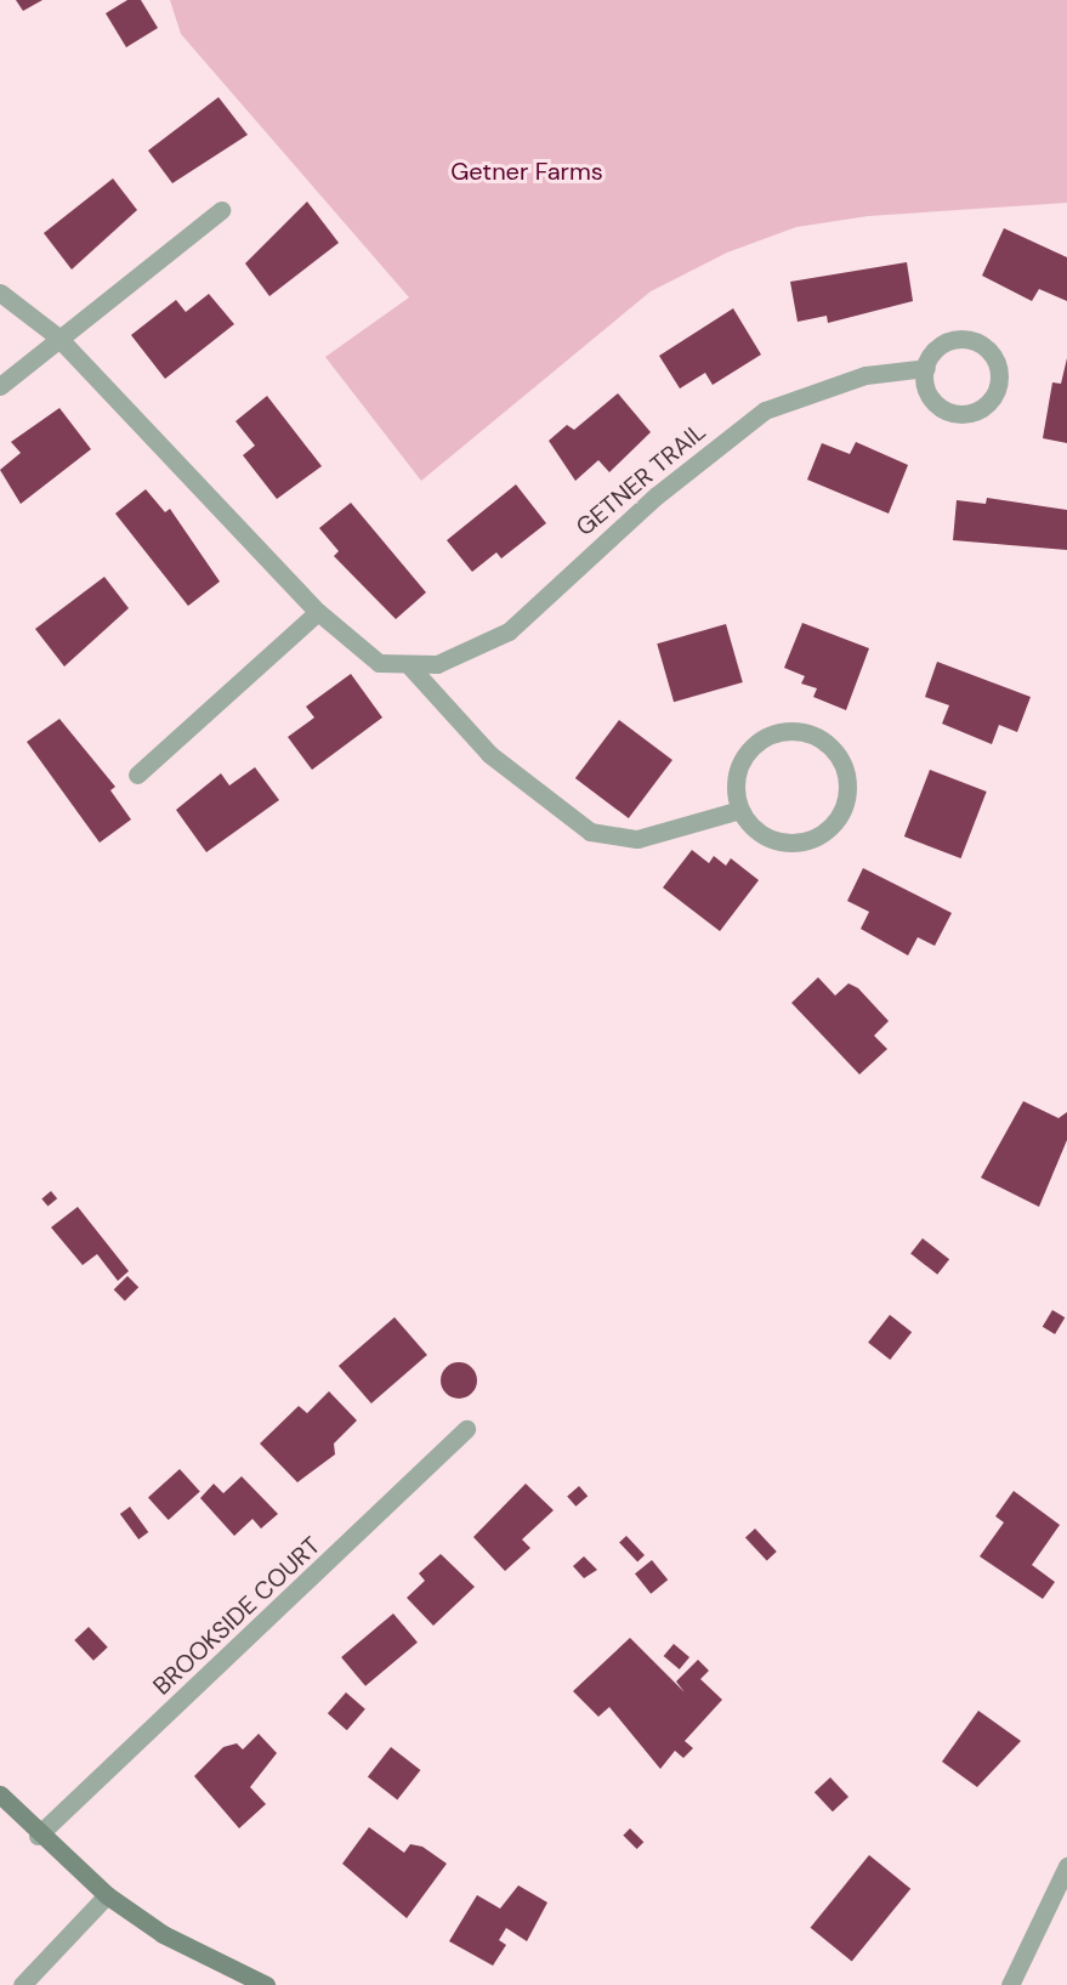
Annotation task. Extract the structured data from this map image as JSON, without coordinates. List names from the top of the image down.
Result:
{
  "streets": {
    "street": ["GETNER TRAIL", "BROOKSIDE COURT"]
  },
  "parks": ["Getner Farms"]
}
